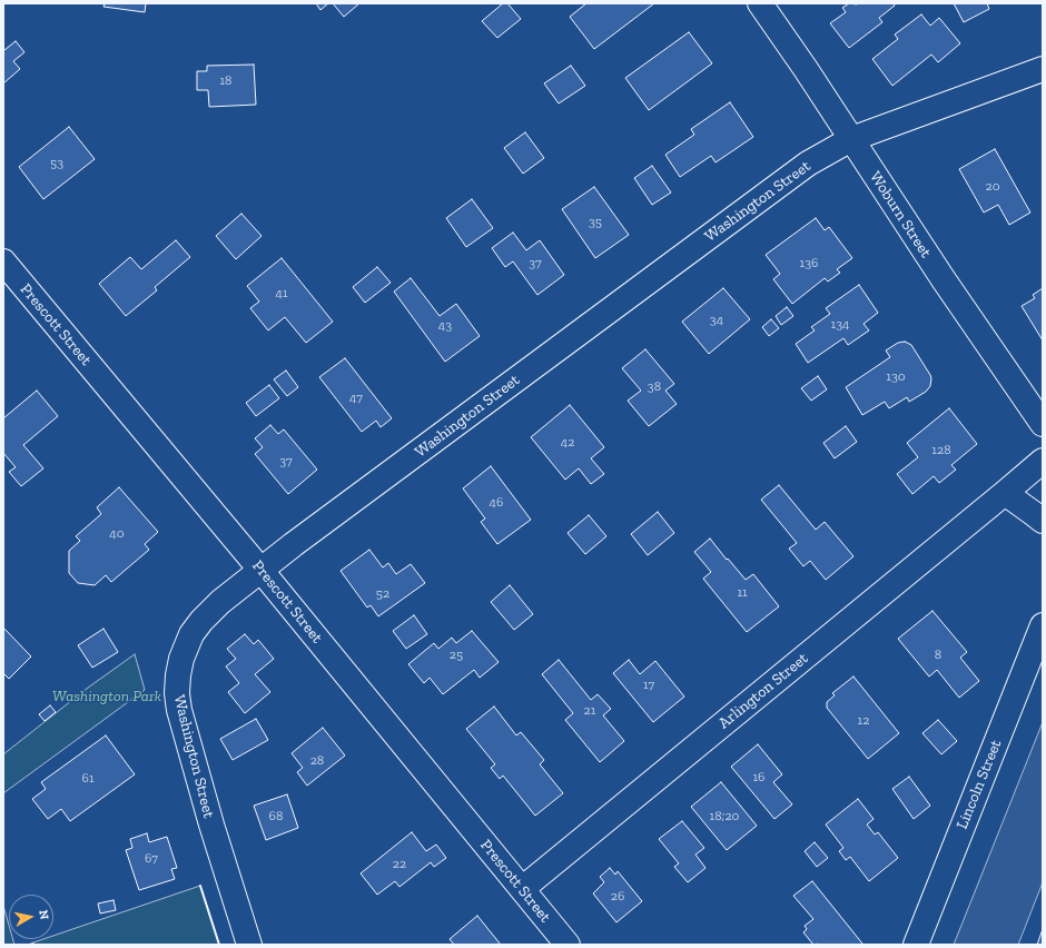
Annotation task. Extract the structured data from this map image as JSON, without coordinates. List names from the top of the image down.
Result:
{
  "streets": {
    "street": [
      "Washington Street",
      "Woburn Street",
      "Prescott Street",
      "Arlington Street",
      "Lincoln Street"
    ]
  },
  "crossings": [
    ["Washington Street", "Woburn Street"],
    ["Washington Street", "Prescott Street"],
    ["Prescott Street", "Arlington Street"]
  ],
  "parks": ["Washington Park"],
  "house_numbers": [
    "18",
    "53",
    "20",
    "35",
    "37",
    "136",
    "41",
    "34",
    "134",
    "43",
    "130",
    "38",
    "47",
    "42",
    "128",
    "37",
    "46",
    "40",
    "11",
    "52",
    "25",
    "8",
    "17",
    "21",
    "12",
    "28",
    "16",
    "61",
    "68",
    "18;20",
    "67",
    "22",
    "26"
  ],
  "north": "right"
}
